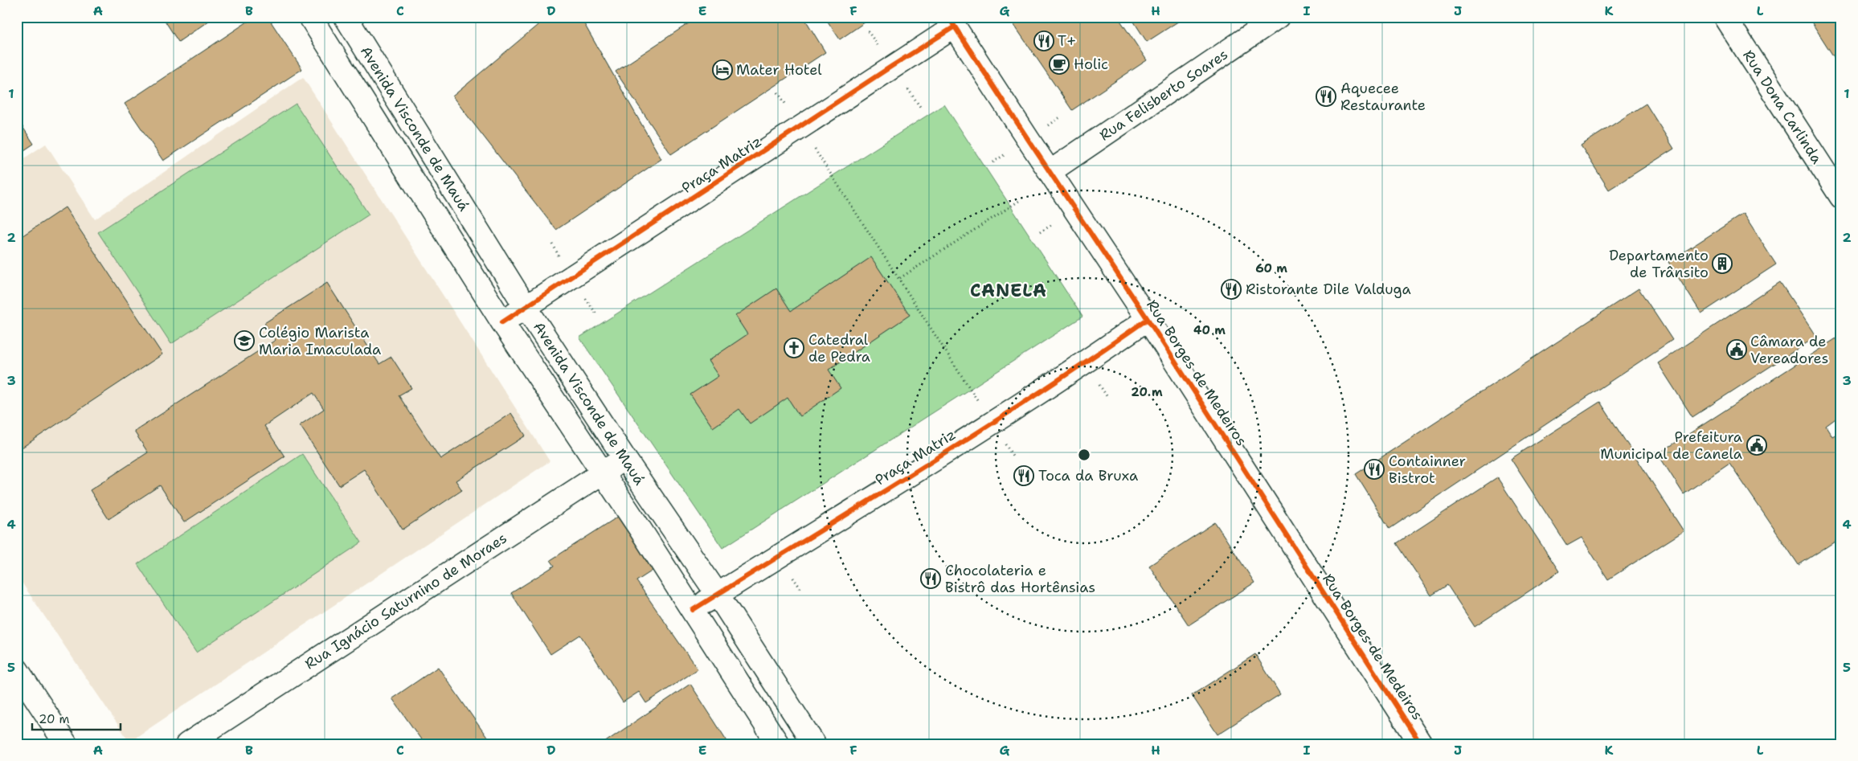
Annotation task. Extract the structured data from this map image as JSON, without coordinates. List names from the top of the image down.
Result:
{
  "streets": {
    "street": [
      "Rua Felisberto Soares",
      "Rua Dona Carlinda",
      "Avenida Visconde de Mauá",
      "Praça Matriz",
      "Rua Borges de Medeiros",
      "Rua Ignácio Saturnino de Moraes"
    ]
  },
  "crossings": [
    ["Rua Felisberto Soares", "Rua Borges de Medeiros"],
    ["Avenida Visconde de Mauá", "Praça Matriz"],
    ["Avenida Visconde de Mauá", "Rua Ignácio Saturnino de Moraes"],
    ["Praça Matriz", "Rua Borges de Medeiros"]
  ],
  "districts": ["CANELA"],
  "places": {
    "restaurant": [
      "T+",
      "Aquecee Restaurante",
      "Ristorante Dile Valduga",
      "Containner Bistrot",
      "Toca da Bruxa",
      "Chocolateria e Bistrô das Hortênsias"
    ],
    "cafe": ["Holic"],
    "hotel": ["Mater Hotel"],
    "building": ["Departamento de Trânsito"],
    "school or university": ["Colégio Marista Maria Imaculada"],
    "church": ["Catedral de Pedra"],
    "public building": ["Câmara de Vereadores", "Prefeitura Municipal de Canela"]
  },
  "scale_bar": "20 m",
  "grid": {
    "columns": [
      "A",
      "B",
      "C",
      "D",
      "E",
      "F",
      "G",
      "H",
      "I",
      "J",
      "K",
      "L"
    ],
    "rows": [
      "1",
      "2",
      "3",
      "4",
      "5"
    ]
  },
  "rings": ["60 m", "40 m", "20 m"]
}
